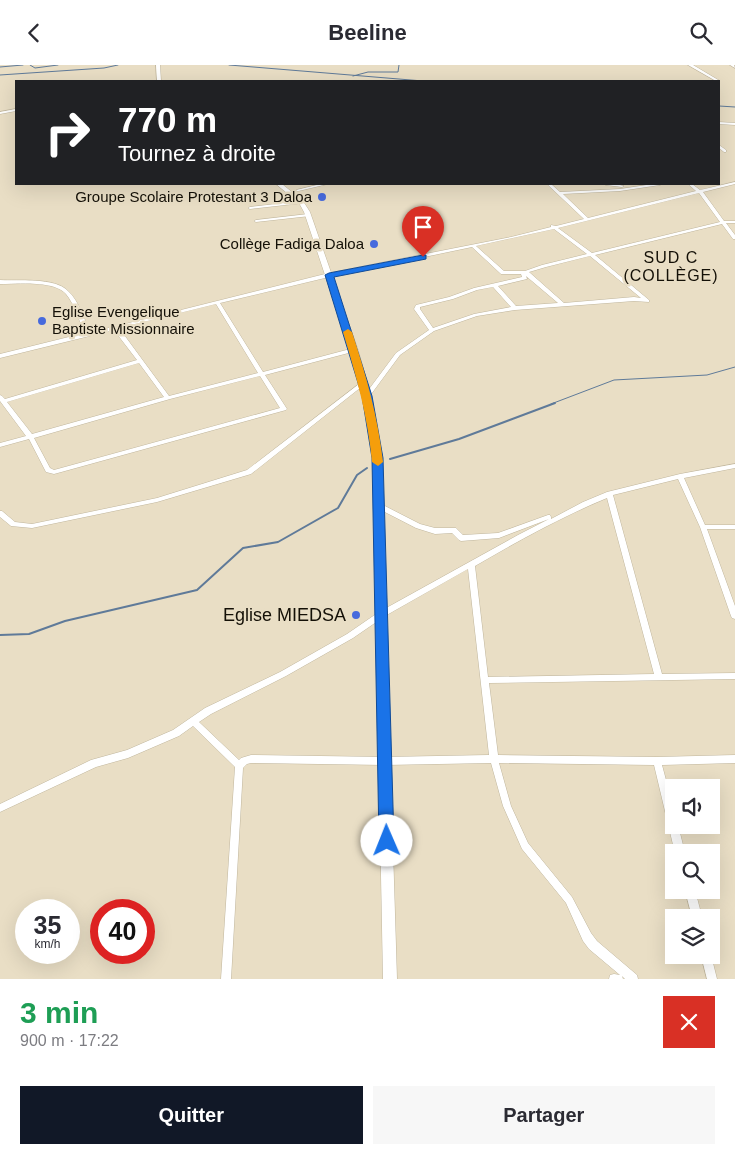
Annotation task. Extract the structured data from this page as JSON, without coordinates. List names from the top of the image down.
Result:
{
  "districts": ["SUD C (COLLÈGE)"],
  "places": [
    "Groupe Scolaire Protestant 3 Daloa",
    "Collège Fadiga Daloa",
    "Eglise Evengelique Baptiste Missionnaire",
    "Eglise MIEDSA"
  ],
  "page": {
    "header": "Beeline",
    "turn": ["770 m", "Tournez à droite"],
    "speed": "35 km/h",
    "limit": "40",
    "heading": ["3 min", "900 m · 17:22"],
    "buttons": ["Quitter", "Partager"]
  }
}
